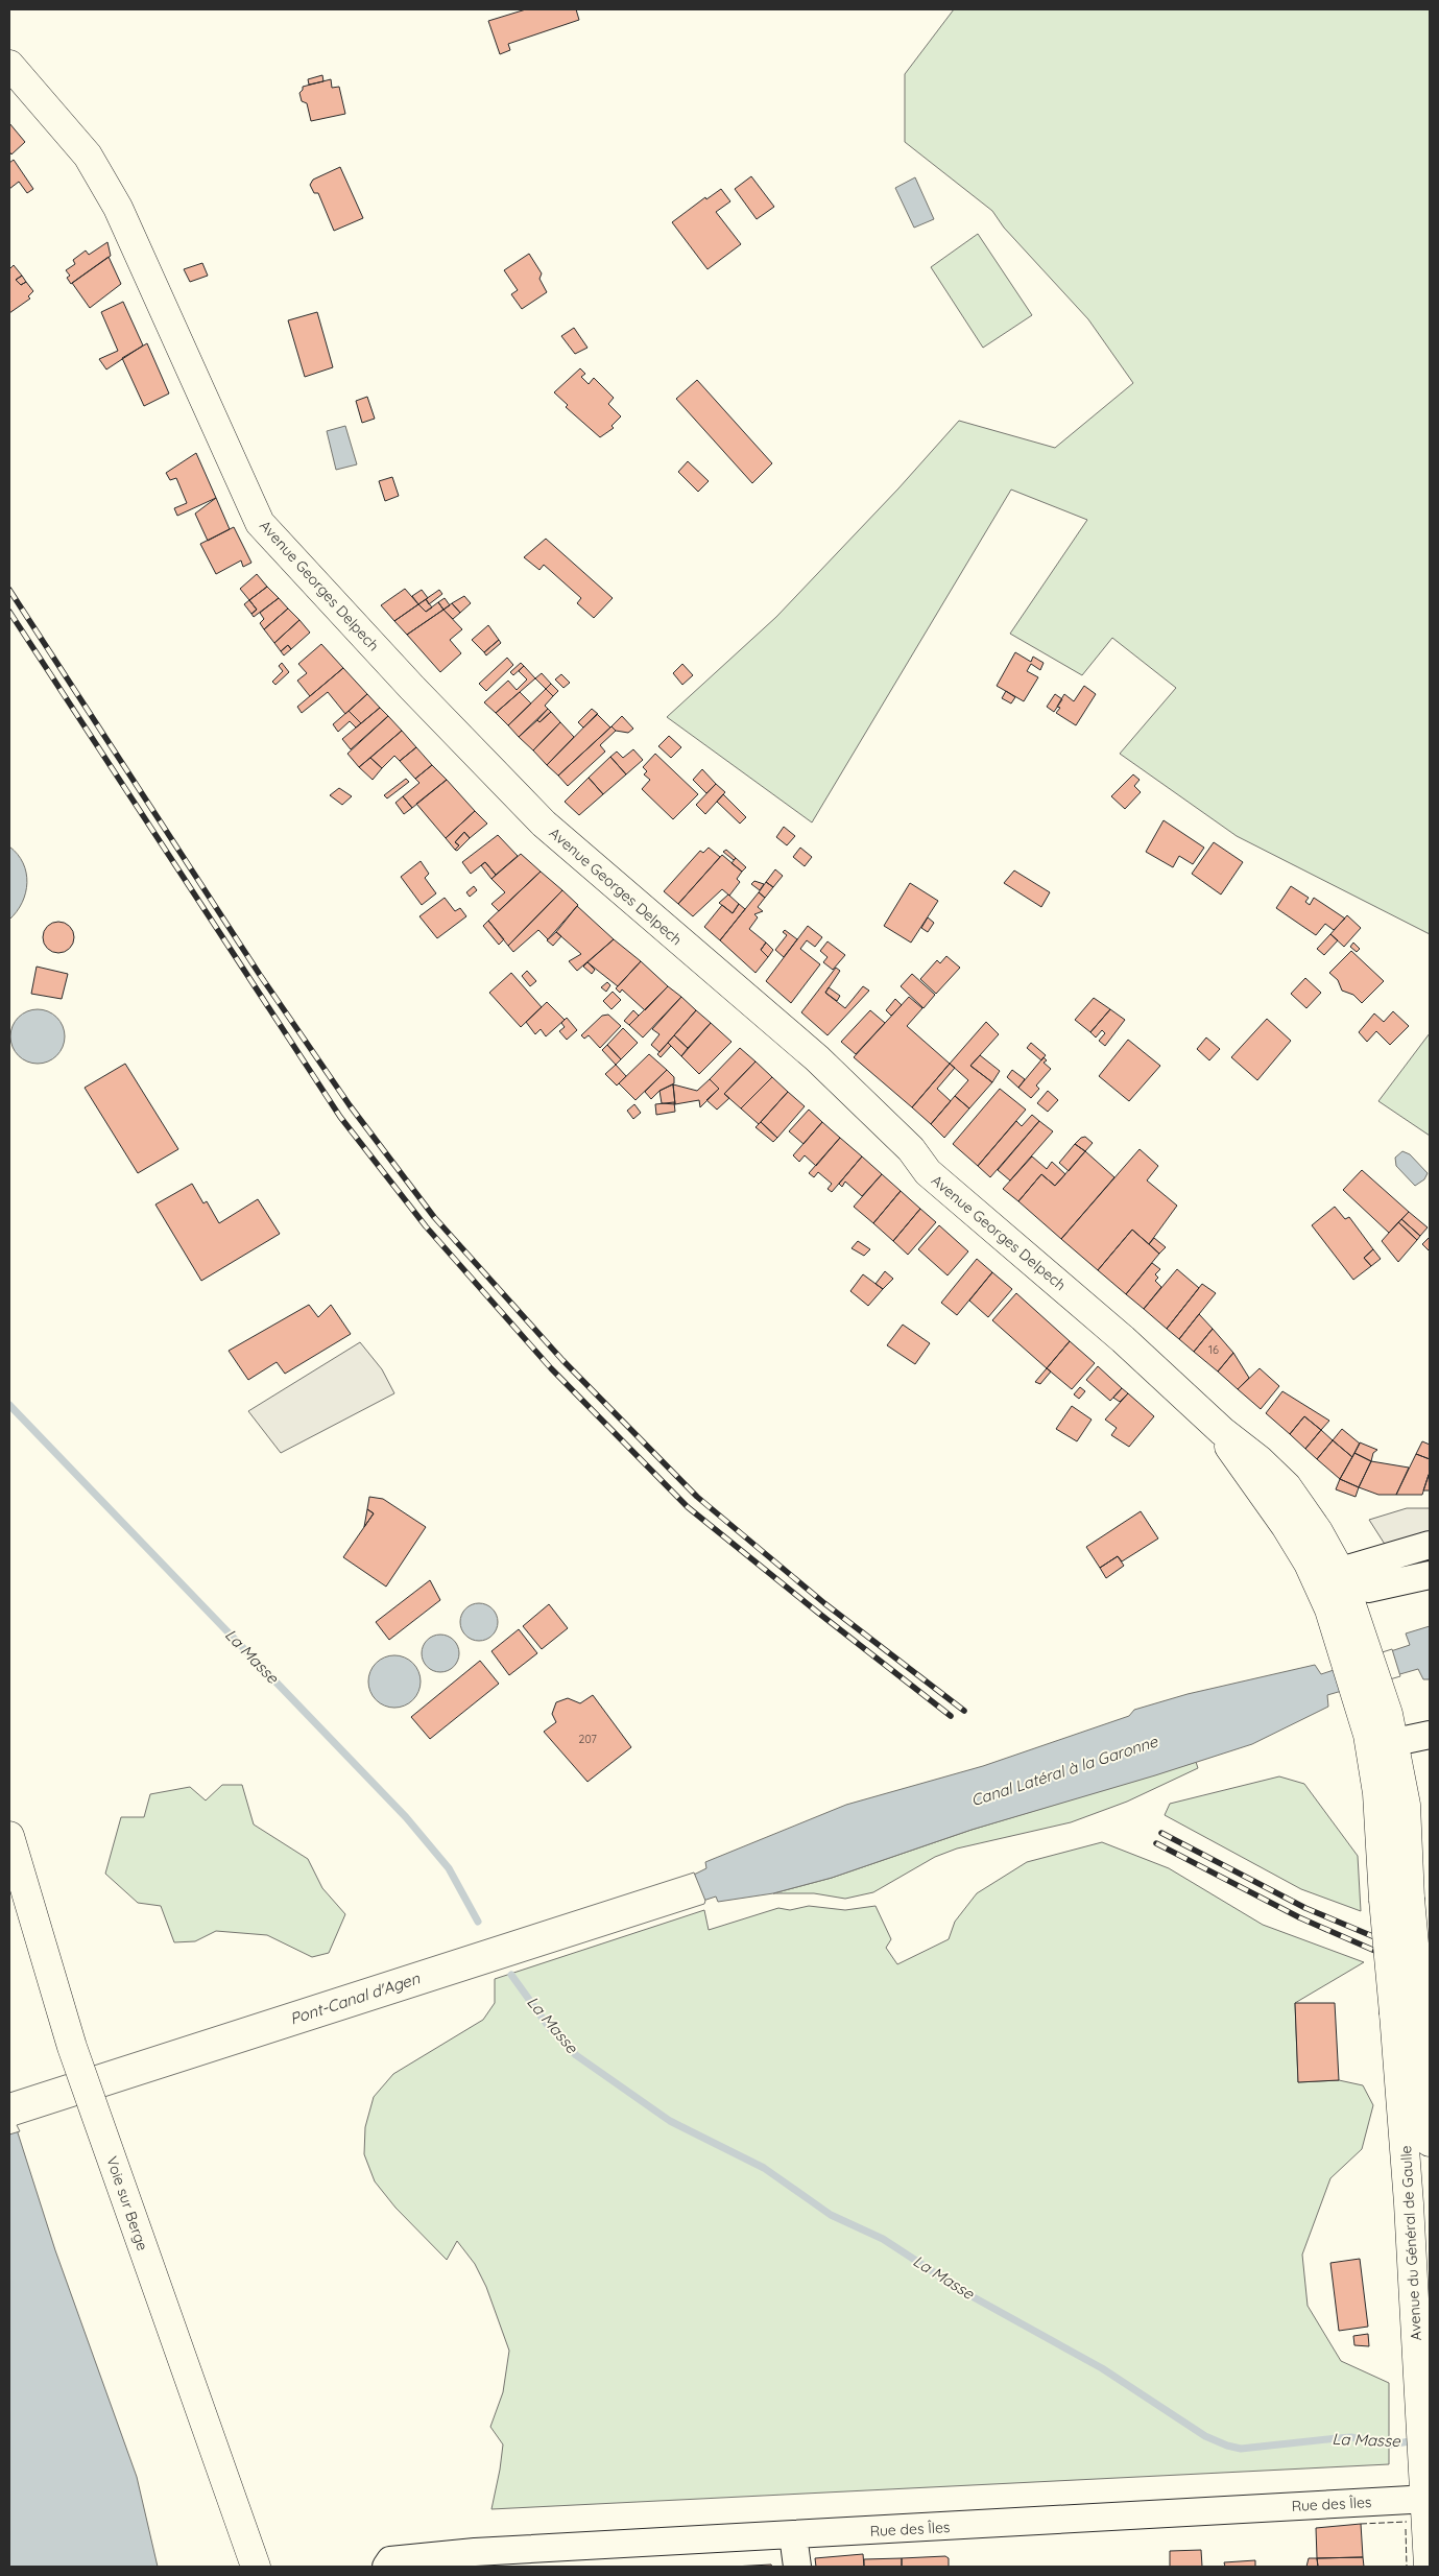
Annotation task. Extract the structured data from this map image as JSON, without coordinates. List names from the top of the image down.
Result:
{
  "streets": {
    "main road": ["Avenue Georges Delpech", "Voie sur Berge", "Avenue du Général de Gaulle"],
    "street": ["Rue des Îles"]
  },
  "crossings": [
    ["Avenue du Général de Gaulle", "Rue des Îles"]
  ],
  "water": ["La Masse", "Canal Latéral à la Garonne", "Pont-Canal d'Agen"],
  "house_numbers": ["16", "207"]
}
